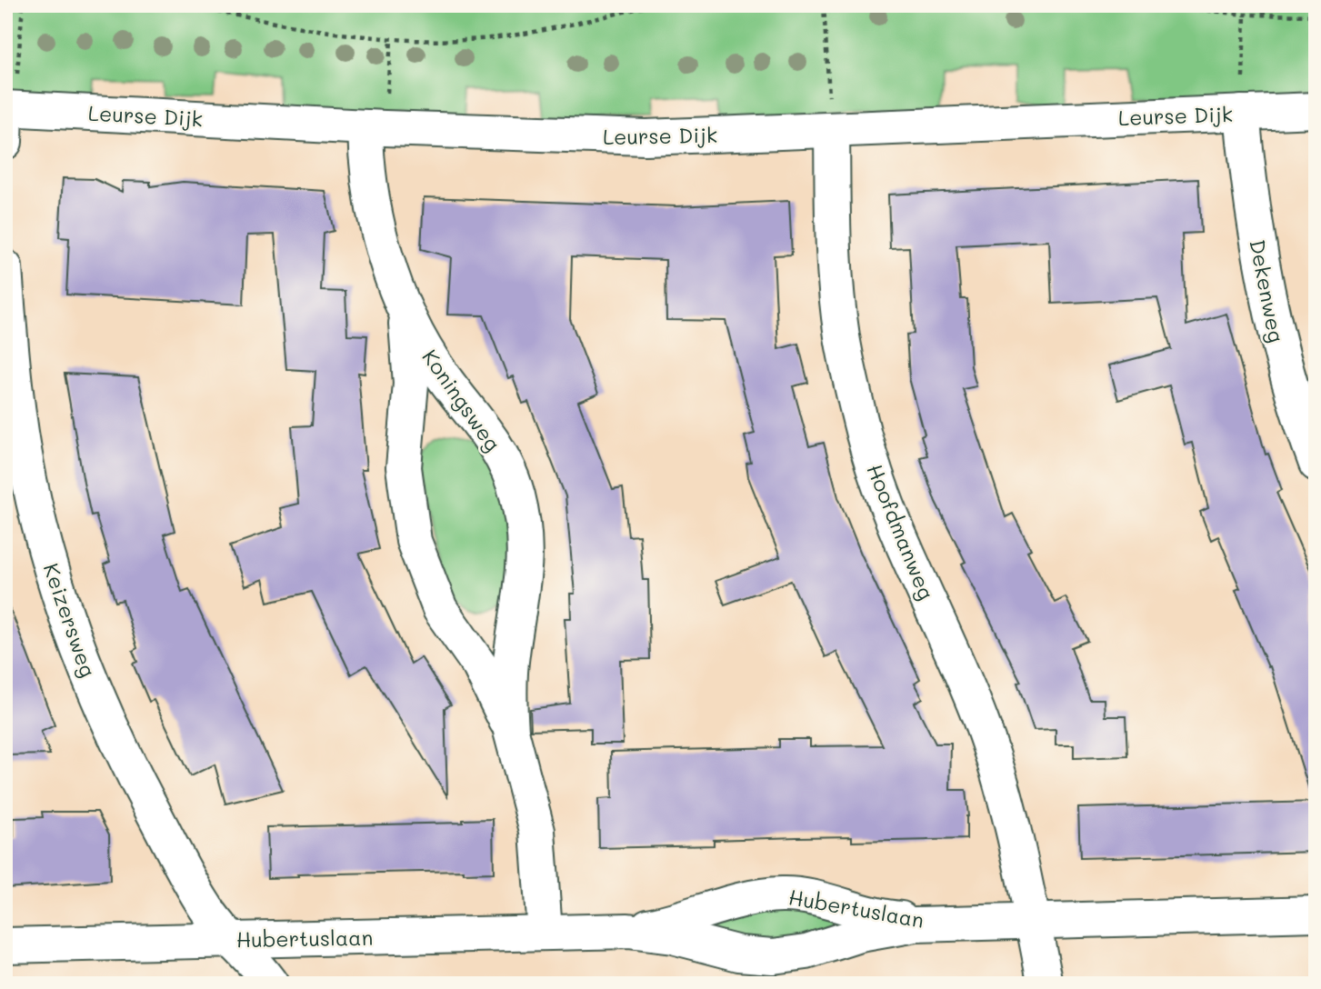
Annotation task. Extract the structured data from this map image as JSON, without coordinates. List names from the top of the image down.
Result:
{
  "streets": {
    "street": [
      "Leurse Dijk",
      "Dekenweg",
      "Koningsweg",
      "Hoofdmanweg",
      "Keizersweg",
      "Hubertuslaan"
    ]
  },
  "crossings": [
    ["Leurse Dijk", "Dekenweg"],
    ["Leurse Dijk", "Koningsweg"],
    ["Leurse Dijk", "Hoofdmanweg"],
    ["Koningsweg", "Hubertuslaan"],
    ["Hoofdmanweg", "Hubertuslaan"],
    ["Keizersweg", "Hubertuslaan"]
  ]
}
